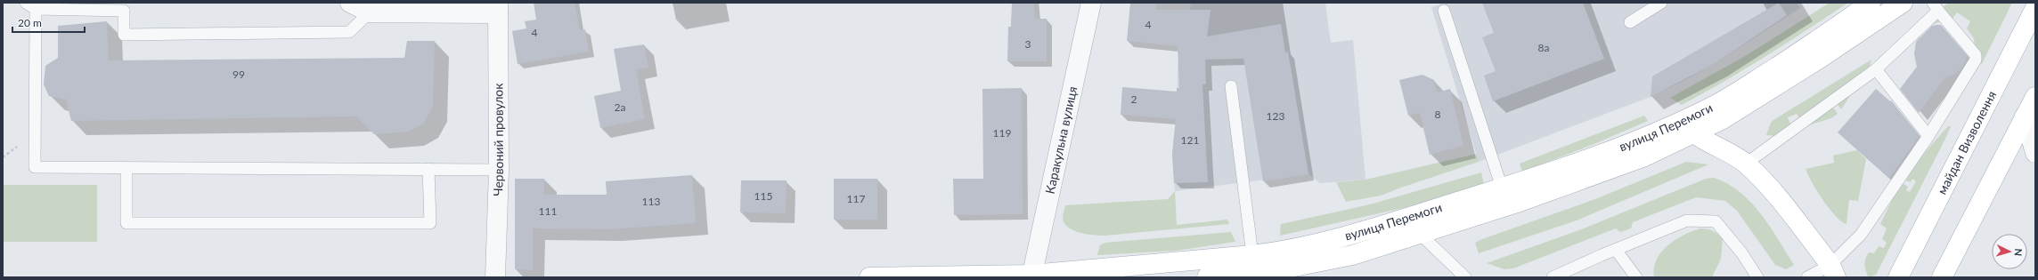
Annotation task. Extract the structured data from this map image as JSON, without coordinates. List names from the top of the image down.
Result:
{
  "streets": {
    "main road": ["вулиця Перемоги", "майдан Визволення"],
    "street": ["Каракульна вулиця", "Червоний провулок"]
  },
  "crossings": [
    ["вулиця Перемоги", "Каракульна вулиця"]
  ],
  "house_numbers": [
    "4",
    "4",
    "3",
    "8а",
    "99",
    "2",
    "2а",
    "8",
    "123",
    "119",
    "121",
    "115",
    "117",
    "113",
    "111"
  ],
  "scale_bar": "20 m",
  "north": "right"
}
